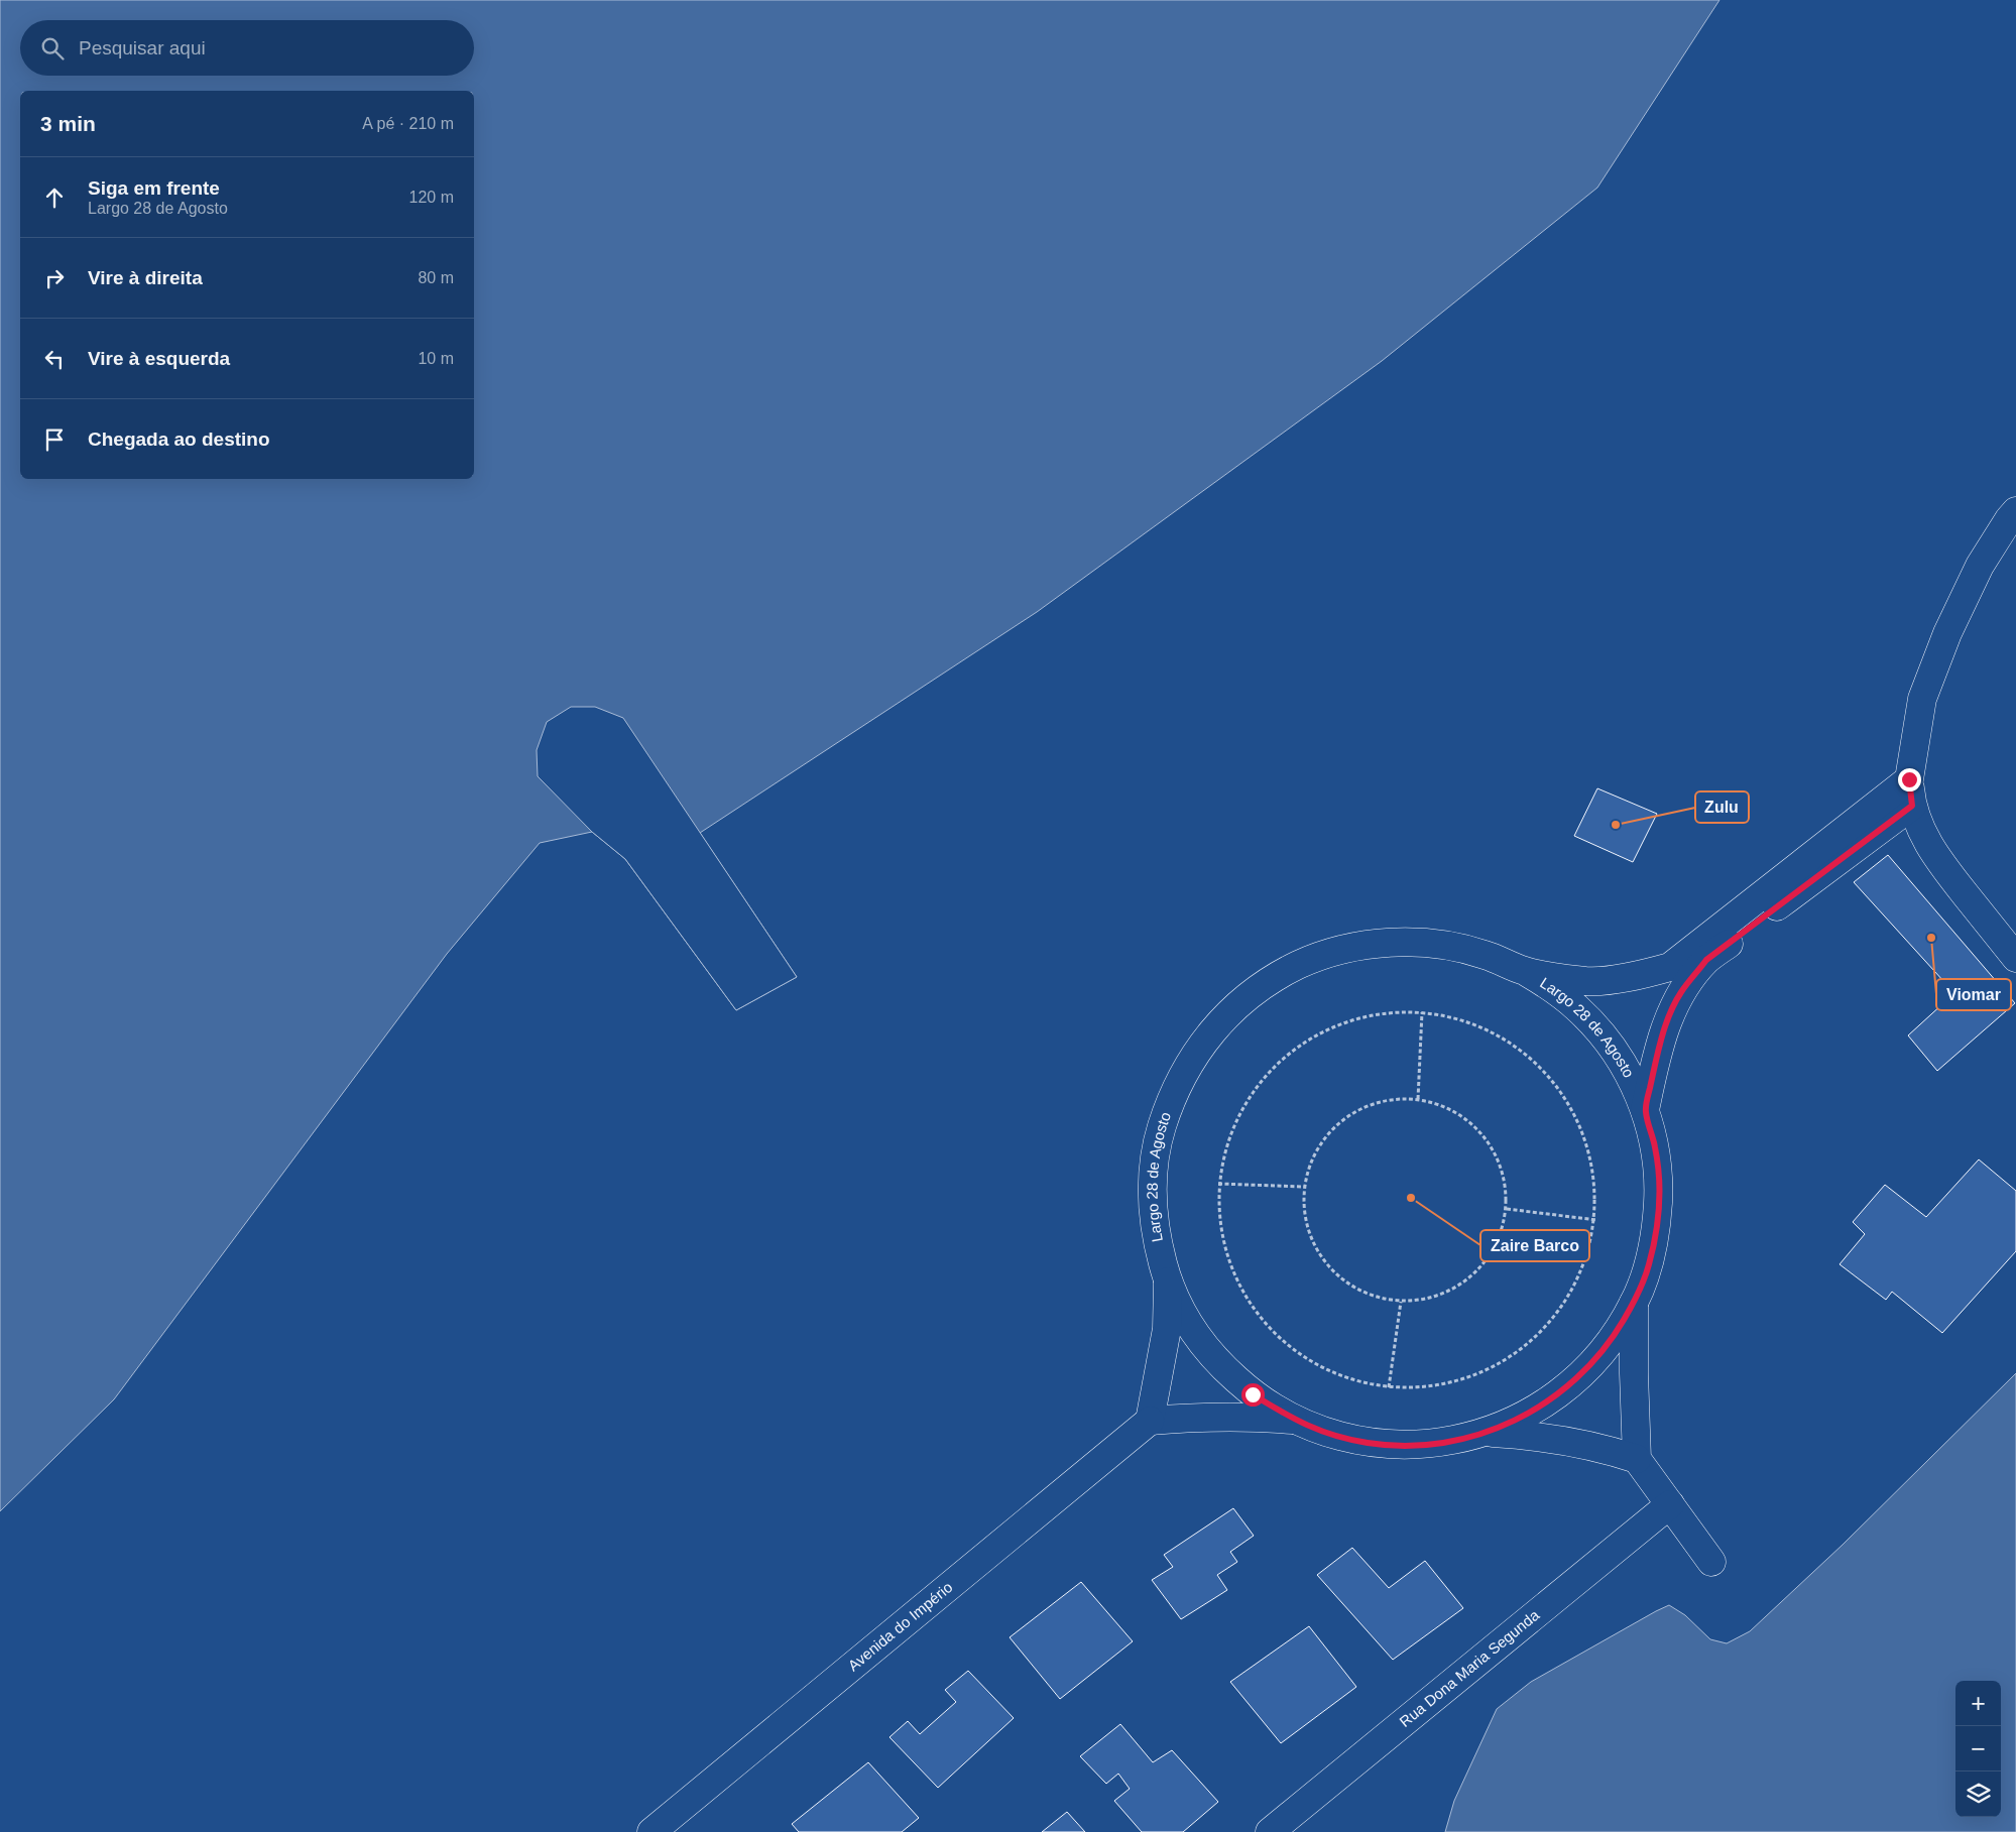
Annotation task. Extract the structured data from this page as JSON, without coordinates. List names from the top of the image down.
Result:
{
  "streets": {
    "street": ["Largo 28 de Agosto", "Avenida do Império", "Rua Dona Maria Segunda"]
  },
  "places": ["Zulu", "Viomar", "Zaire Barco"],
  "page": {
    "search": "Pesquisar aqui",
    "heading": ["3 min", "A pé · 210 m"],
    "list": [
      ["Siga em frente", "Largo 28 de Agosto", "120 m"],
      ["Vire à direita", "80 m"],
      ["Vire à esquerda", "10 m"],
      "Chegada ao destino"
    ],
    "map_buttons": ["+", "−"]
  }
}
